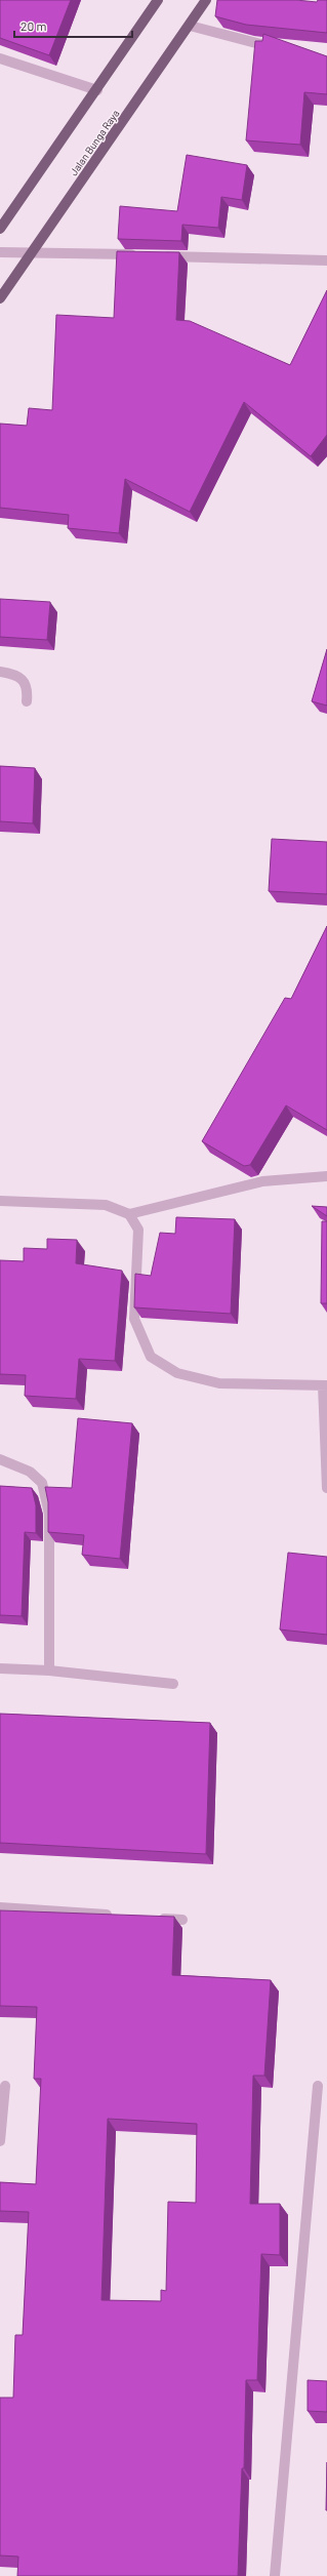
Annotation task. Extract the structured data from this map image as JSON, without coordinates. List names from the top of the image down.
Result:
{
  "streets": {
    "main road": ["Jalan Bunga Raya"]
  },
  "scale_bar": "20 m"
}
